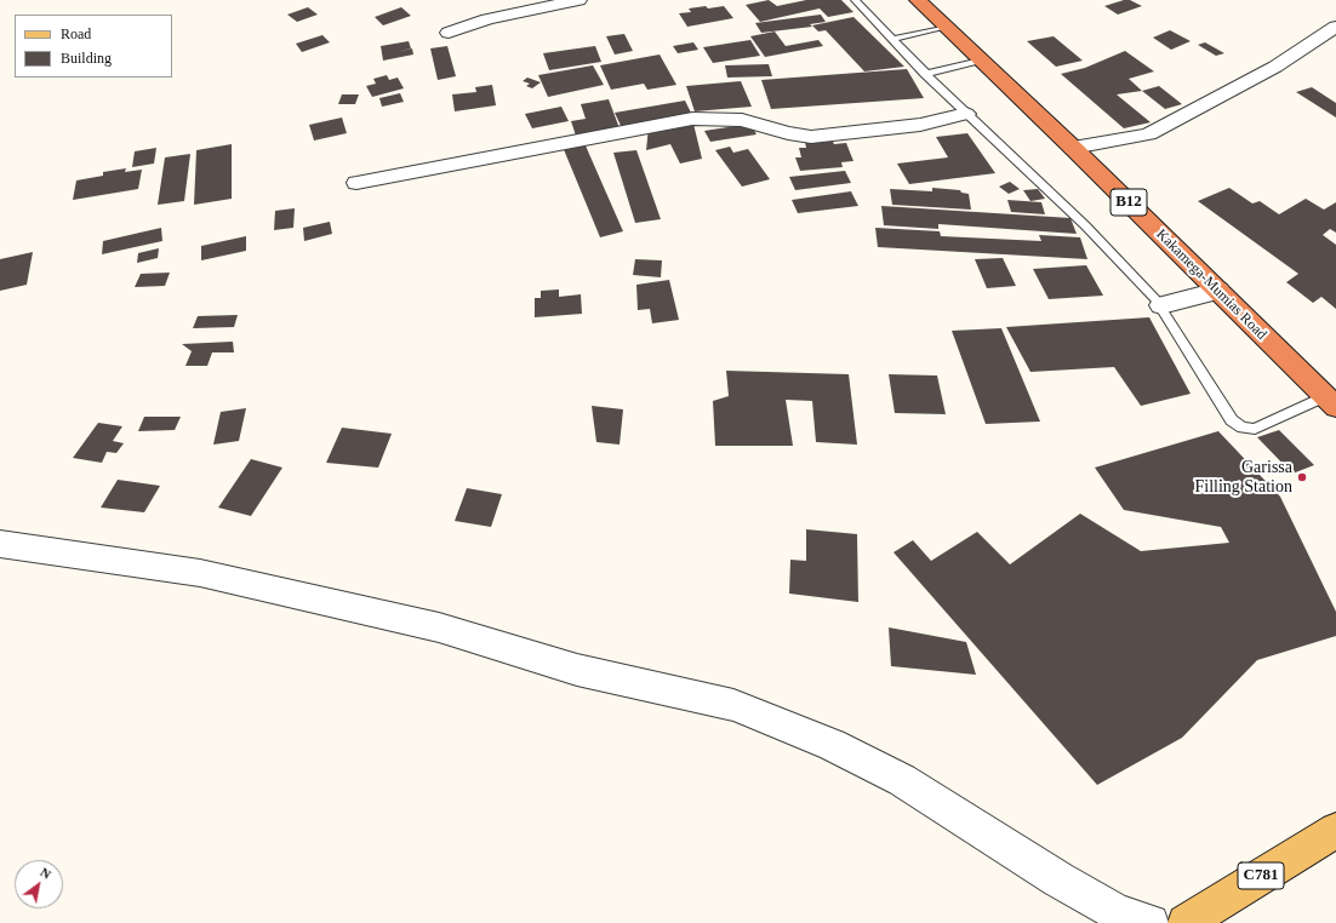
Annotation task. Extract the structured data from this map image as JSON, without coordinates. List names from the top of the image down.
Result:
{
  "streets": {
    "highway": ["B12", "Kakamega-Mumias Road"],
    "main road": ["C781"]
  },
  "places": ["Garissa Filling Station"],
  "legend": ["Road", "Building"],
  "north": "top right"
}
